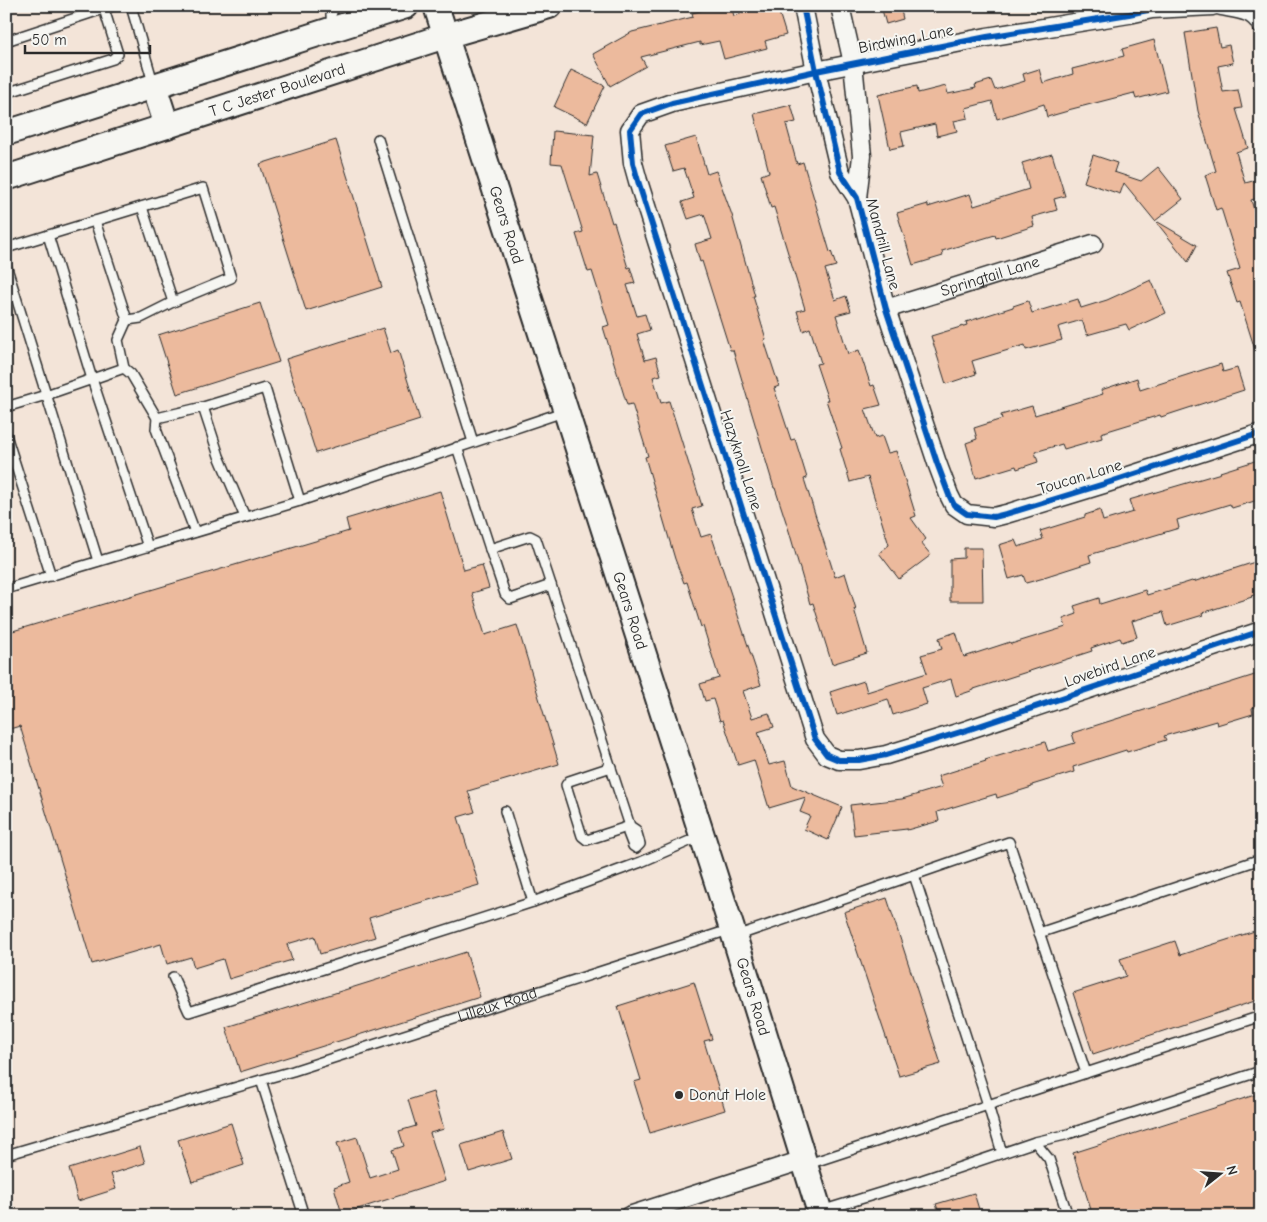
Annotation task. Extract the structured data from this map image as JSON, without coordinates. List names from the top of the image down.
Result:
{
  "streets": {
    "main road": ["T C Jester Boulevard", "Gears Road"],
    "street": [
      "Birdwing Lane",
      "Mandrill Lane",
      "Springtail Lane",
      "Hazyknoll Lane",
      "Toucan Lane",
      "Lovebird Lane"
    ],
    "lane": ["Lilleux Road"]
  },
  "crossings": [
    ["Birdwing Lane", "Mandrill Lane"],
    ["Birdwing Lane", "Hazyknoll Lane"],
    ["T C Jester Boulevard", "Gears Road"],
    ["Gears Road", "Lilleux Road"],
    ["Mandrill Lane", "Springtail Lane"],
    ["Mandrill Lane", "Toucan Lane"],
    ["Hazyknoll Lane", "Lovebird Lane"]
  ],
  "places": ["Donut Hole"],
  "scale_bar": "50 m",
  "north": "right"
}
